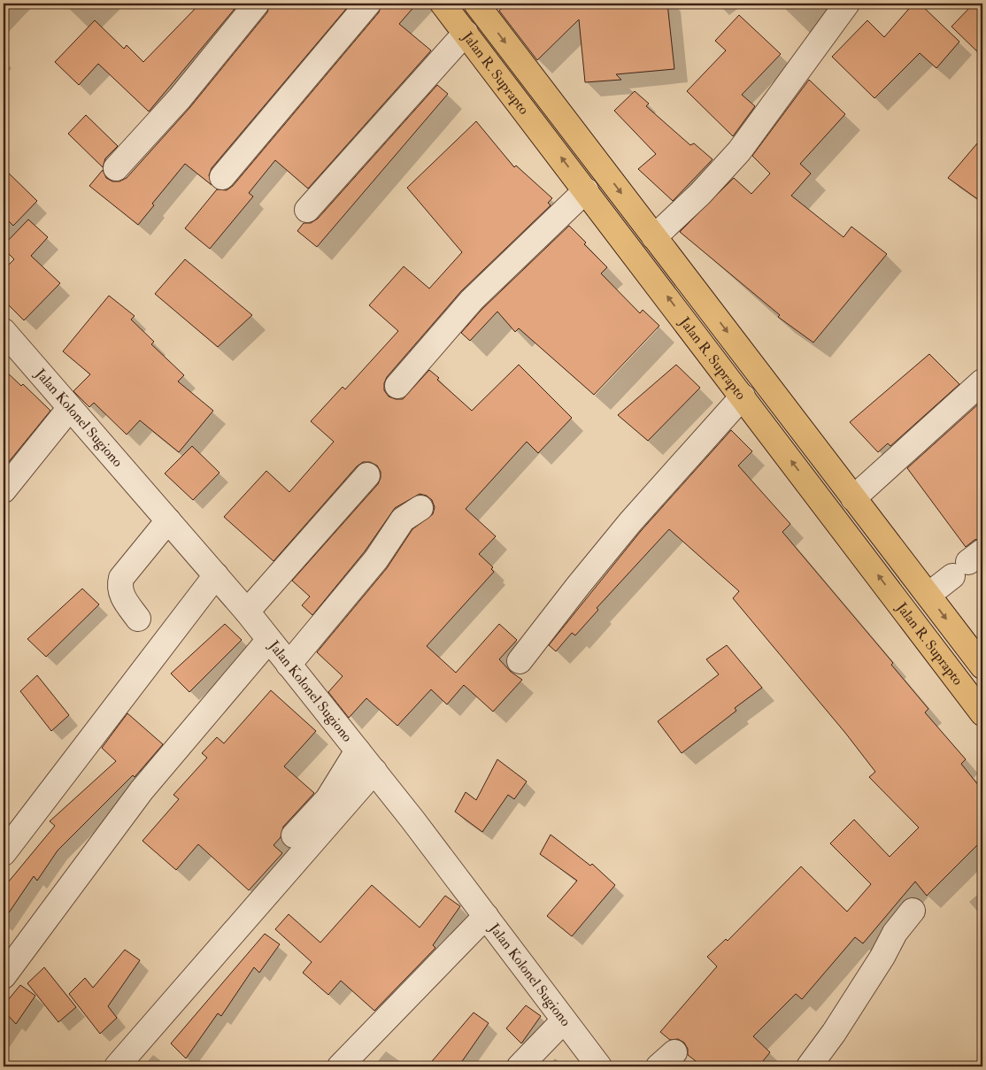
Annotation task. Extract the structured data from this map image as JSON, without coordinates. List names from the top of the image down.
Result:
{
  "streets": {
    "highway": ["Jalan R. Suprapto"],
    "street": ["Jalan Kolonel Sugiono"]
  }
}
